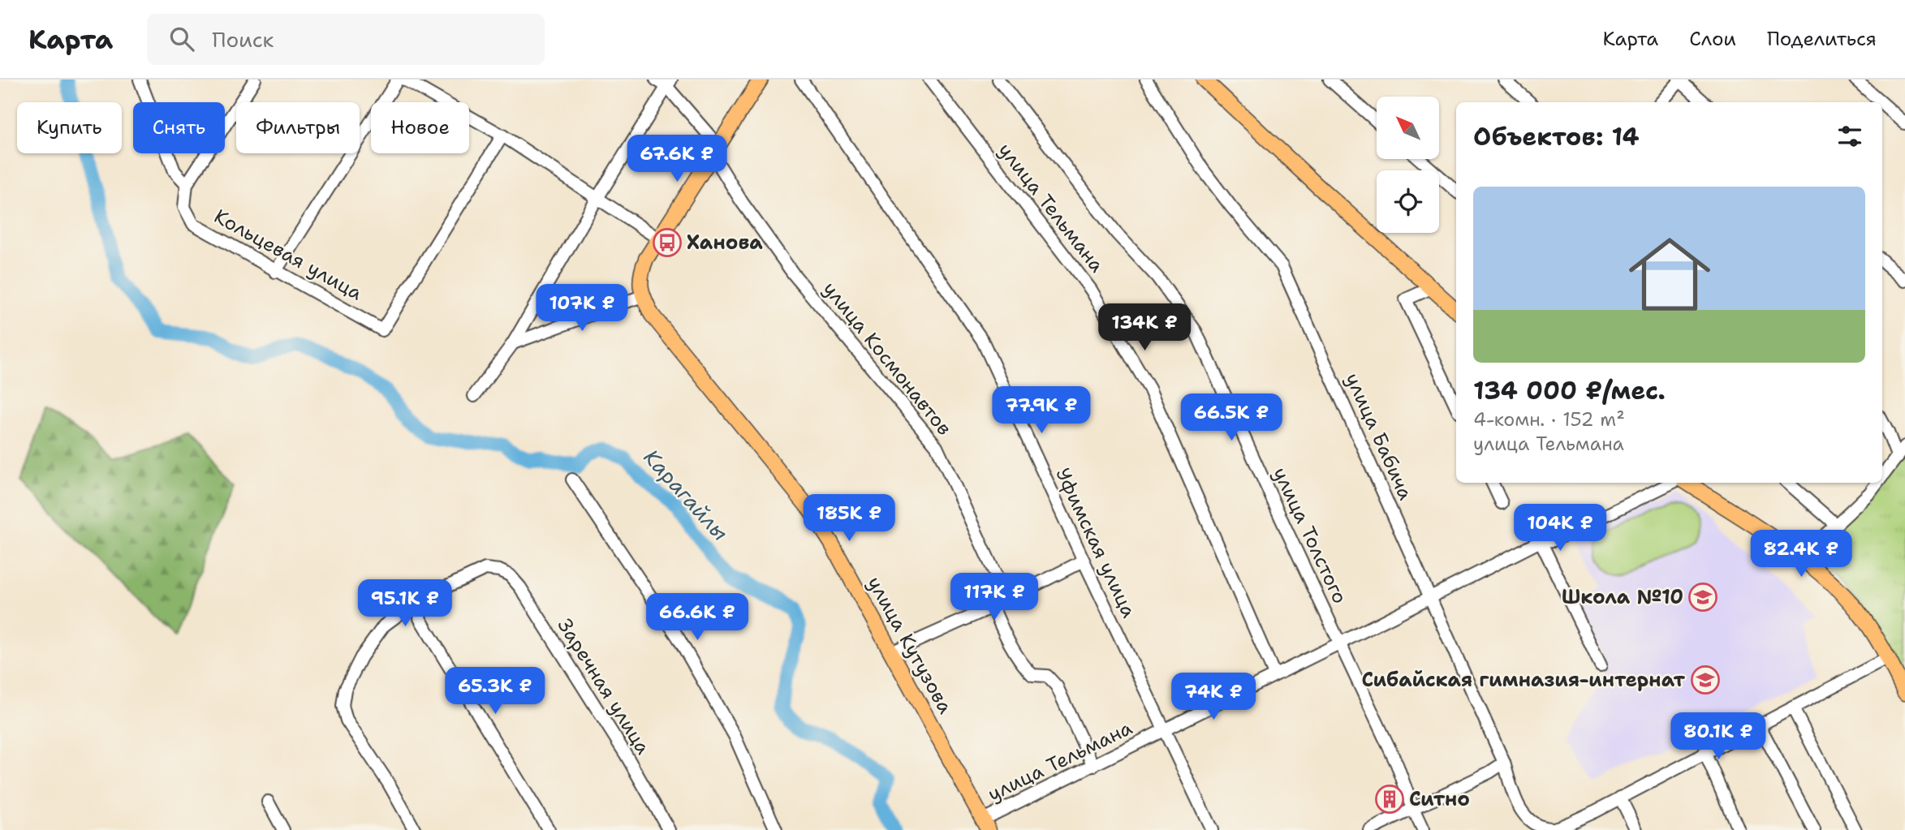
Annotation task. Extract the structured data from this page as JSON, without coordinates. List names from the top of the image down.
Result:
{
  "streets": {
    "main road": ["улица Кутузова"],
    "street": [
      "улица Тельмана",
      "Кольцевая улица",
      "улица Космонавтов",
      "улица Бабича",
      "улица Толстого",
      "Уфимская улица",
      "Заречная улица"
    ]
  },
  "crossings": [
    ["улица Тельмана", "улица Бабича"],
    ["улица Тельмана", "улица Толстого"],
    ["улица Тельмана", "Уфимская улица"],
    ["улица Тельмана", "улица Кутузова"]
  ],
  "water": ["Карагайлы"],
  "places": {
    "bus stop": ["Ханова"],
    "school or university": ["Школа №10", "Сибайская гимназия-интернат"],
    "building": ["Ситно"]
  },
  "north": "top left",
  "page": {
    "header": "Карта",
    "search": "Поиск",
    "nav": ["Карта", "Слои", "Поделиться"],
    "chip": [
      "Купить",
      "Снять",
      "Фильтры",
      "Новое"
    ],
    "heading": "Объектов: 14",
    "price": [
      "67.6K ₽",
      "107K ₽",
      "134K ₽",
      "77.9K ₽",
      "66.5K ₽",
      "185K ₽",
      "104K ₽",
      "82.4K ₽",
      "117K ₽",
      "95.1K ₽",
      "66.6K ₽",
      "65.3K ₽",
      "74K ₽",
      "80.1K ₽"
    ],
    "list": [
      {
        "name": "134 000 ₽/мес.",
        "note": "4-комн. · 152 m² · улица Тельмана"
      }
    ]
  }
}
